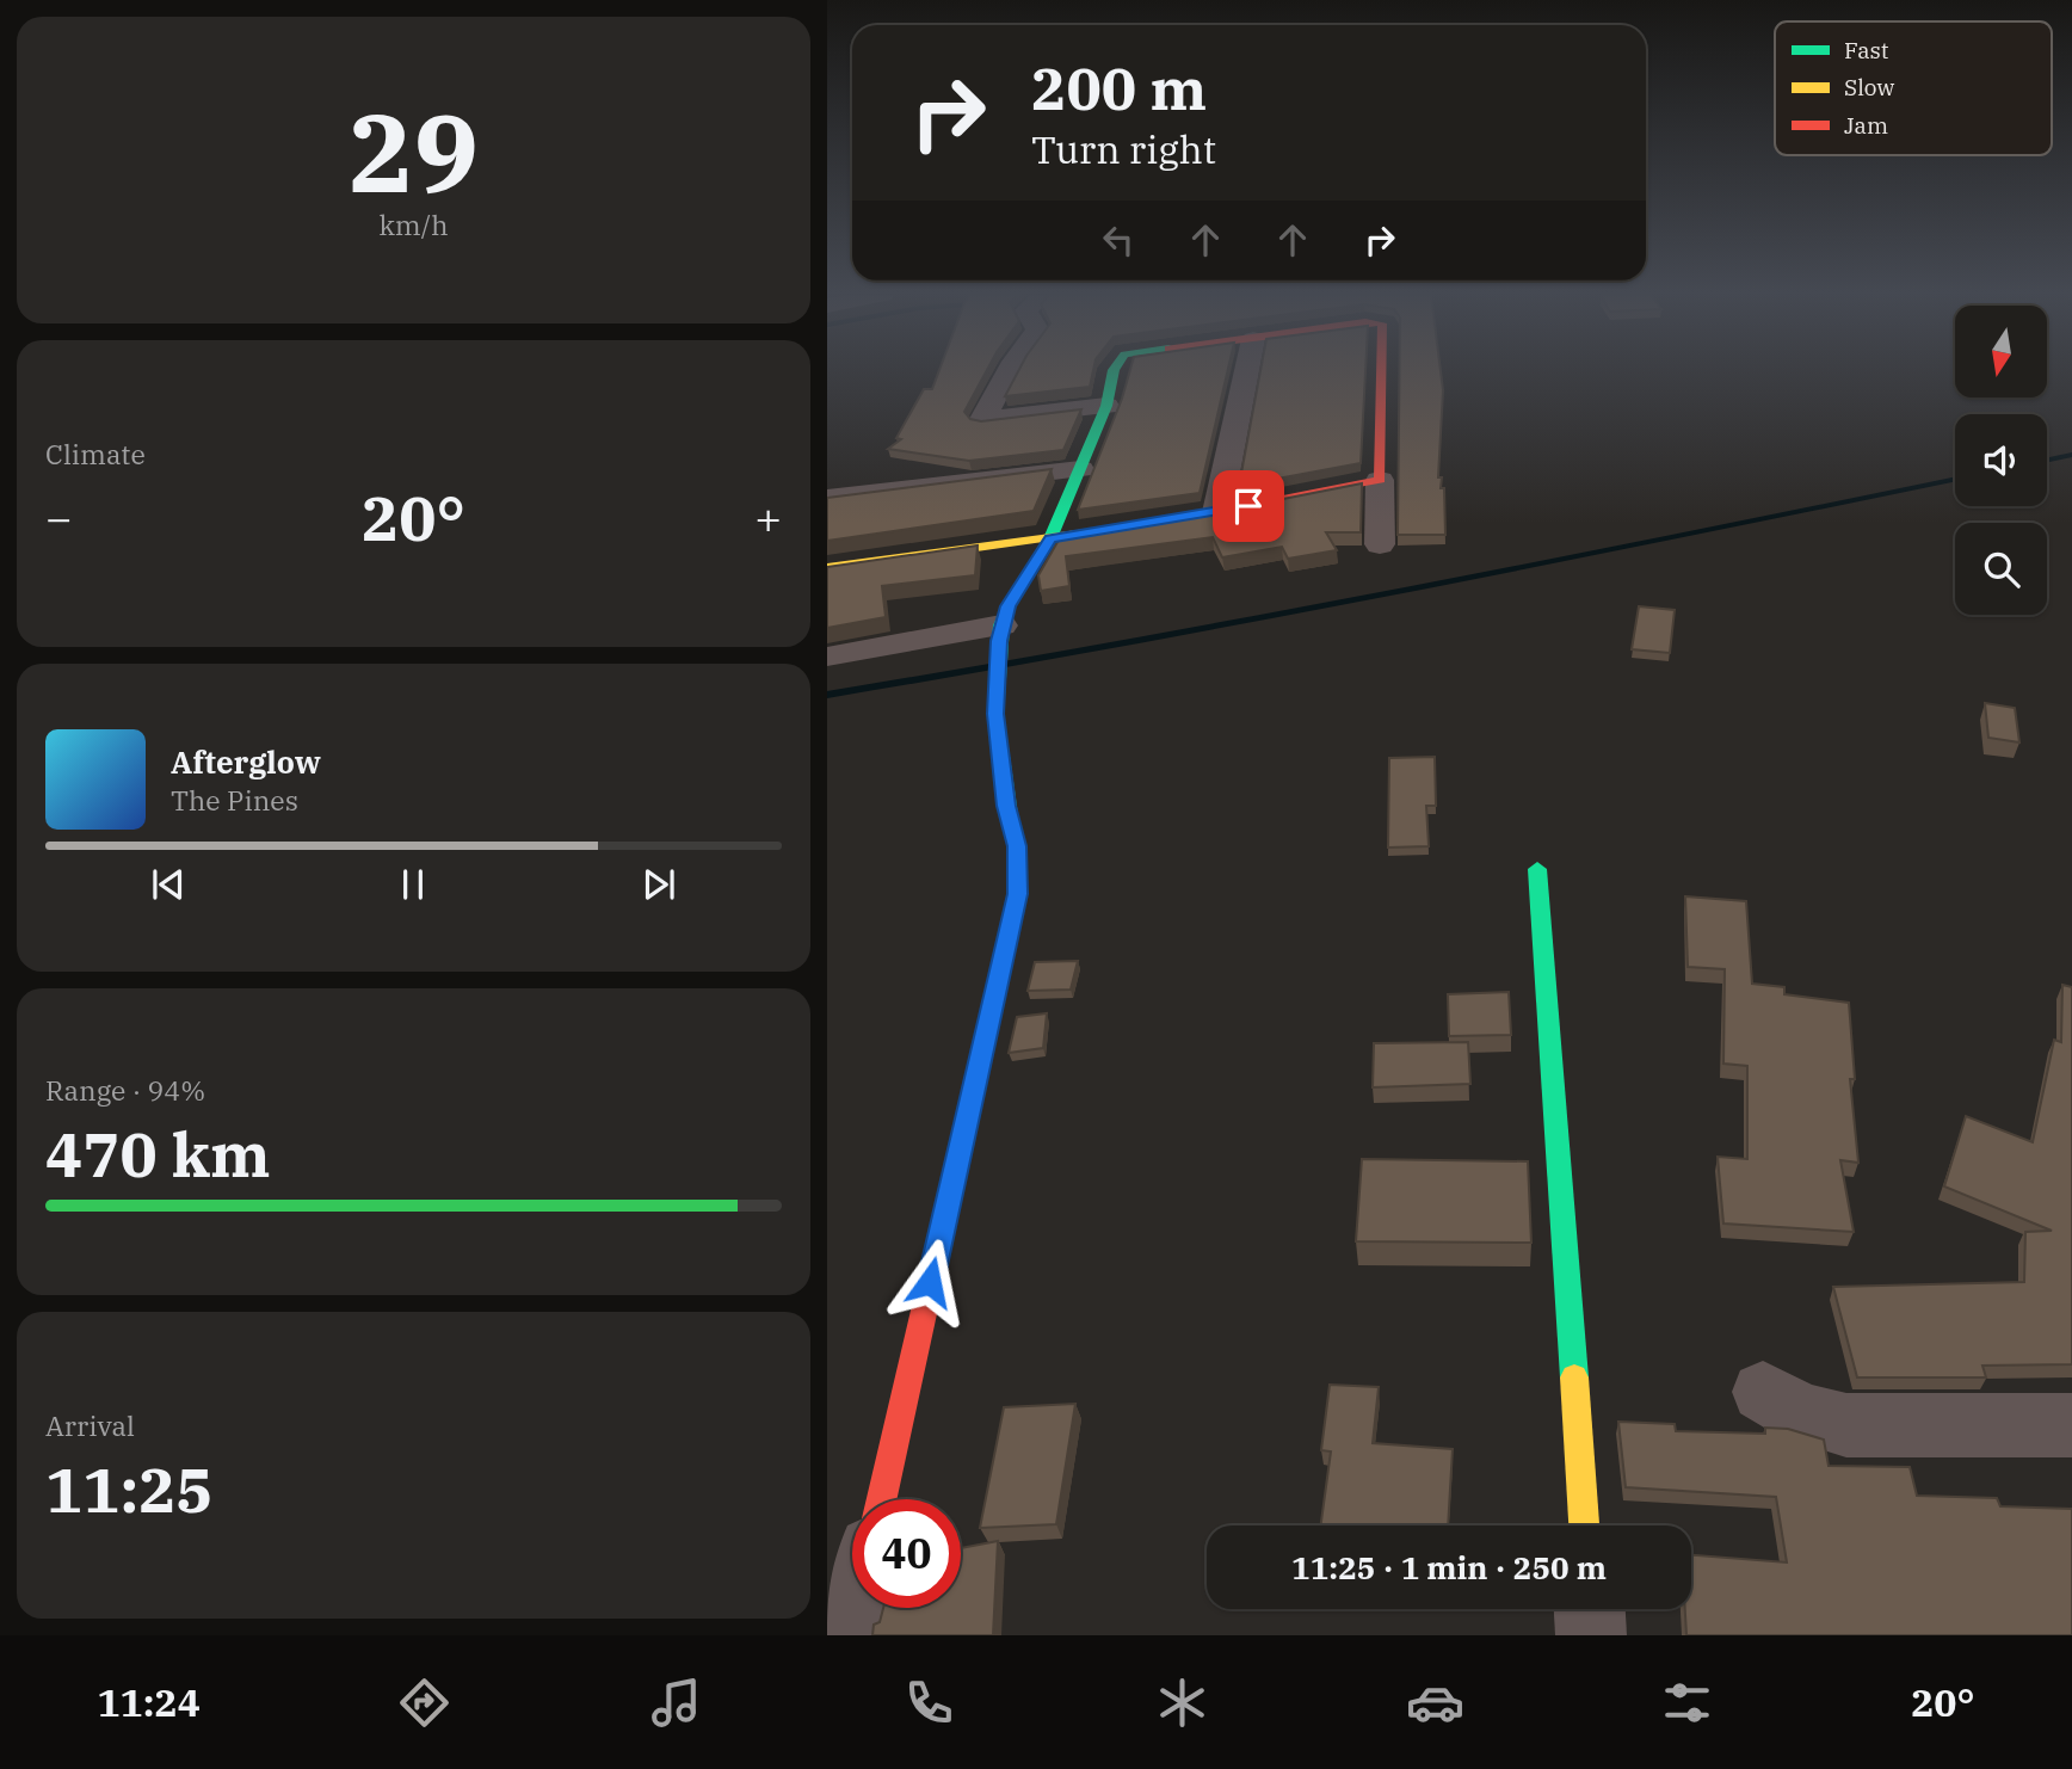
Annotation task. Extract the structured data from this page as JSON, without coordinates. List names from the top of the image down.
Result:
{
  "legend": ["Fast", "Slow", "Jam"],
  "north": "bottom",
  "page": {
    "tile": [
      ["29", "km/h"],
      "Climate",
      ["Range · 94%", "470 km"],
      ["Arrival", "11:25"]
    ],
    "turn": ["200 m", "Turn right"],
    "heat": ["−", "20°", "+"],
    "song": ["Afterglow", "The Pines"],
    "limit": "40",
    "trip": "11:25 · 1 min · 250 m",
    "tabs": ["11:24", "20°"]
  }
}
